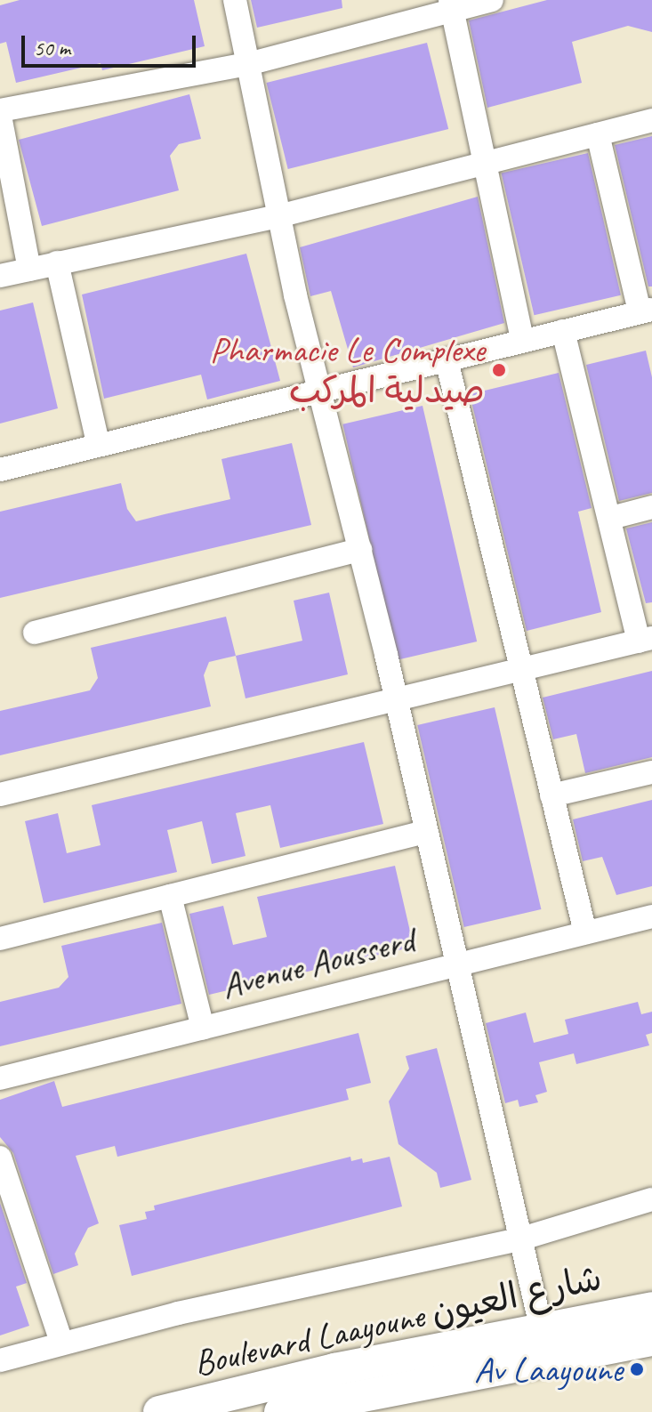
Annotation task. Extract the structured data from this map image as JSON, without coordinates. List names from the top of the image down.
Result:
{
  "streets": {
    "street": ["Avenue Aousserd", "Boulevard Laayoune شارع العيون"]
  },
  "places": ["Pharmacie Le Complexe صيدلية المركب", "Av Laayoune"],
  "scale_bar": "50 m"
}
